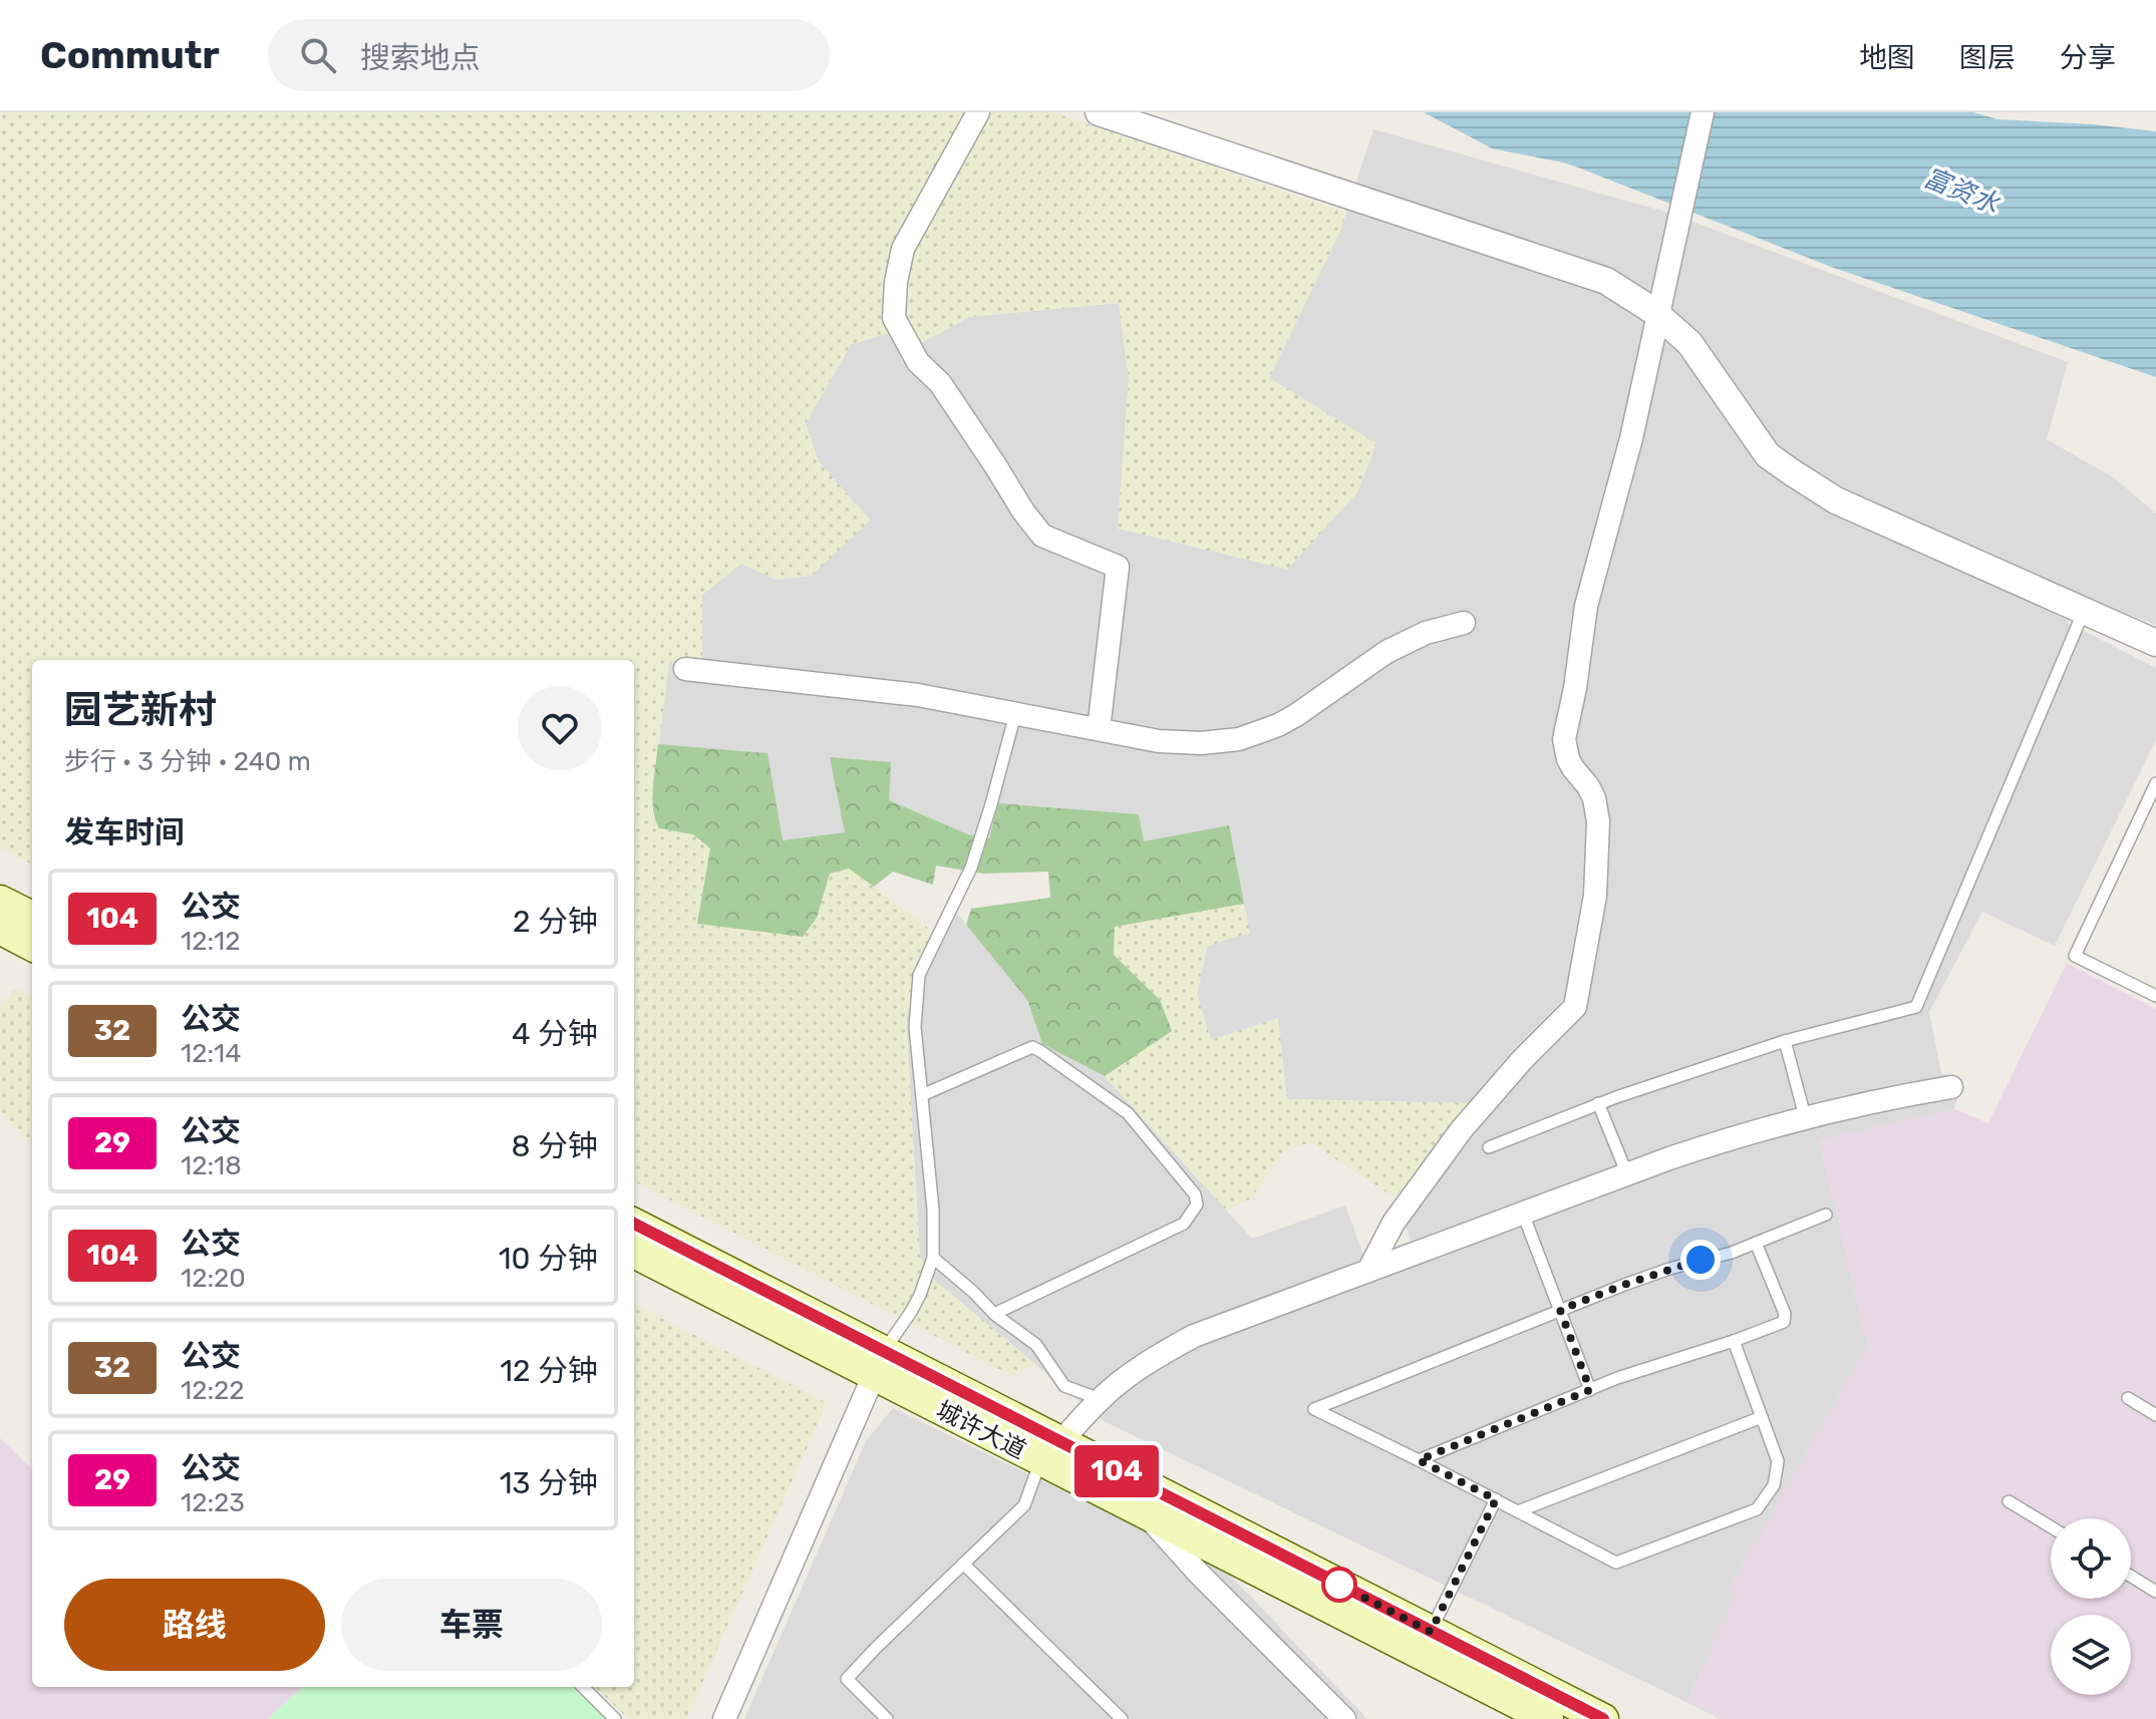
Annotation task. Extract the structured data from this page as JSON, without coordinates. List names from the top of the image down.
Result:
{
  "streets": {
    "main road": ["城许大道"]
  },
  "water": ["富资水"],
  "lines": ["bus line 104"],
  "page": {
    "header": "Commutr",
    "search": "搜索地点",
    "nav": ["地图", "图层", "分享"],
    "on_map": "104",
    "heading": [
      ["园艺新村", "步行 · 3 分钟 · 240 m"],
      "发车时间"
    ],
    "list": [
      {
        "mark": "104",
        "name": "公交",
        "note": "12:12",
        "value": "2 分钟"
      },
      {
        "mark": "32",
        "name": "公交",
        "note": "12:14",
        "value": "4 分钟"
      },
      {
        "mark": "29",
        "name": "公交",
        "note": "12:18",
        "value": "8 分钟"
      },
      {
        "mark": "104",
        "name": "公交",
        "note": "12:20",
        "value": "10 分钟"
      },
      {
        "mark": "32",
        "name": "公交",
        "note": "12:22",
        "value": "12 分钟"
      },
      {
        "mark": "29",
        "name": "公交",
        "note": "12:23",
        "value": "13 分钟"
      }
    ],
    "buttons": ["路线", "车票"]
  }
}
